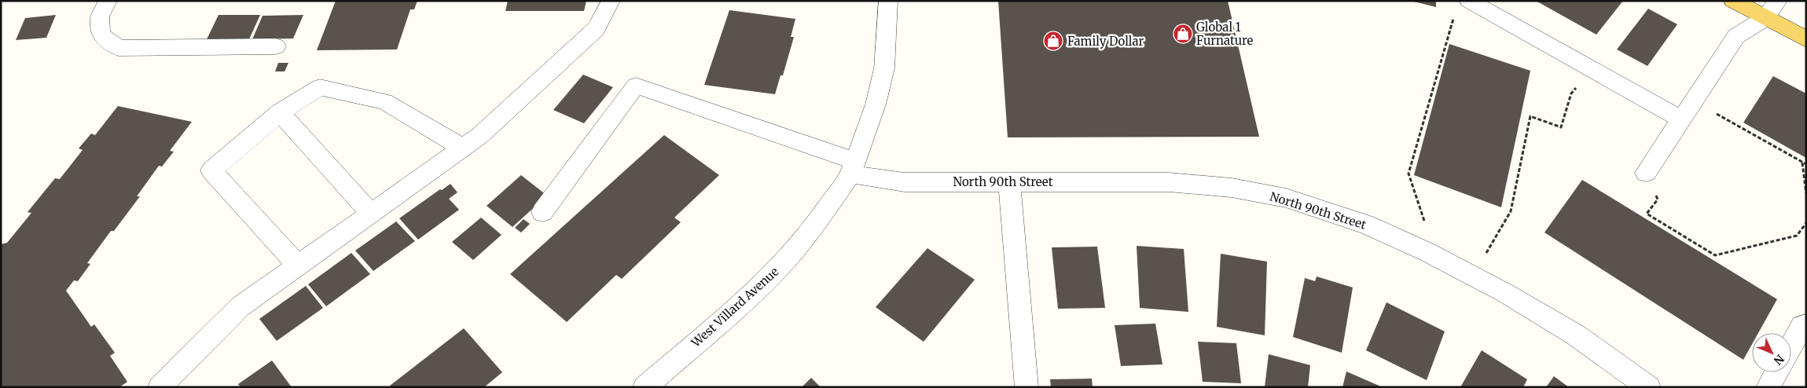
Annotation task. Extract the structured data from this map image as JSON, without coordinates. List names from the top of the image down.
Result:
{
  "streets": {
    "street": ["North 90th Street", "West Villard Avenue"]
  },
  "crossings": [
    ["North 90th Street", "West Villard Avenue"]
  ],
  "places": {
    "shop": ["Global 1 Furnature", "Family Dollar"]
  },
  "north": "bottom right"
}
